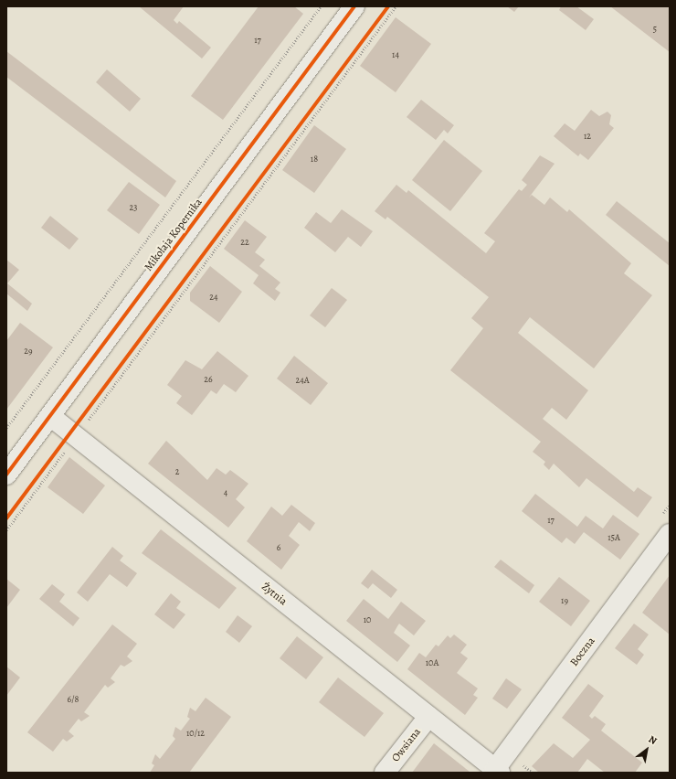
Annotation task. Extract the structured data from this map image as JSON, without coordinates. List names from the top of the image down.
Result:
{
  "streets": {
    "street": [
      "Mikołaja Kopernika",
      "Żytnia",
      "Boczna",
      "Owsiana"
    ]
  },
  "crossings": [
    ["Mikołaja Kopernika", "Żytnia"],
    ["Żytnia", "Boczna"],
    ["Żytnia", "Owsiana"]
  ],
  "house_numbers": [
    "5",
    "17",
    "14",
    "12",
    "18",
    "23",
    "22",
    "24",
    "29",
    "26",
    "24A",
    "2",
    "4",
    "17",
    "15A",
    "6",
    "19",
    "10",
    "10A",
    "6/8",
    "10/12"
  ],
  "north": "top right"
}
